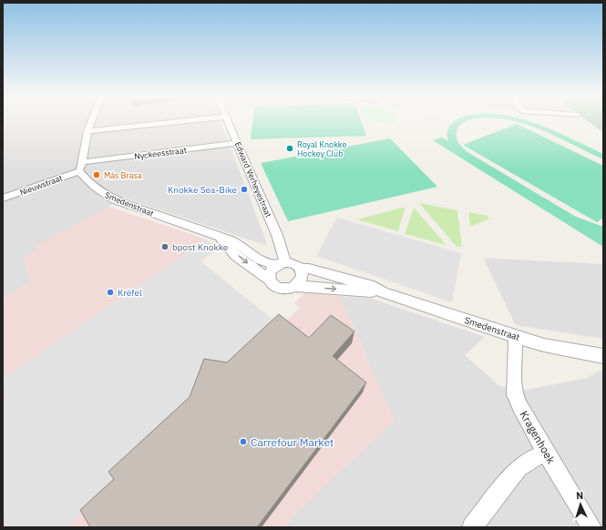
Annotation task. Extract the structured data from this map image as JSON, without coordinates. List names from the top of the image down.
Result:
{
  "streets": {
    "street": [
      "Nyckeesstraat",
      "Edward Verheyestraat",
      "Nieuwstraat",
      "Smedenstraat",
      "Kragenhoek"
    ]
  },
  "crossings": [
    ["Nyckeesstraat", "Edward Verheyestraat"],
    ["Nyckeesstraat", "Nieuwstraat"],
    ["Nyckeesstraat", "Smedenstraat"],
    ["Edward Verheyestraat", "Smedenstraat"],
    ["Nieuwstraat", "Smedenstraat"],
    ["Smedenstraat", "Kragenhoek"]
  ],
  "places": [
    "Royal Knokke Hockey Club",
    "Más Brasa",
    "Knokke Sea-Bike",
    "bpost Knokke",
    "Krëfel",
    "Carrefour Market"
  ],
  "north": "top"
}
